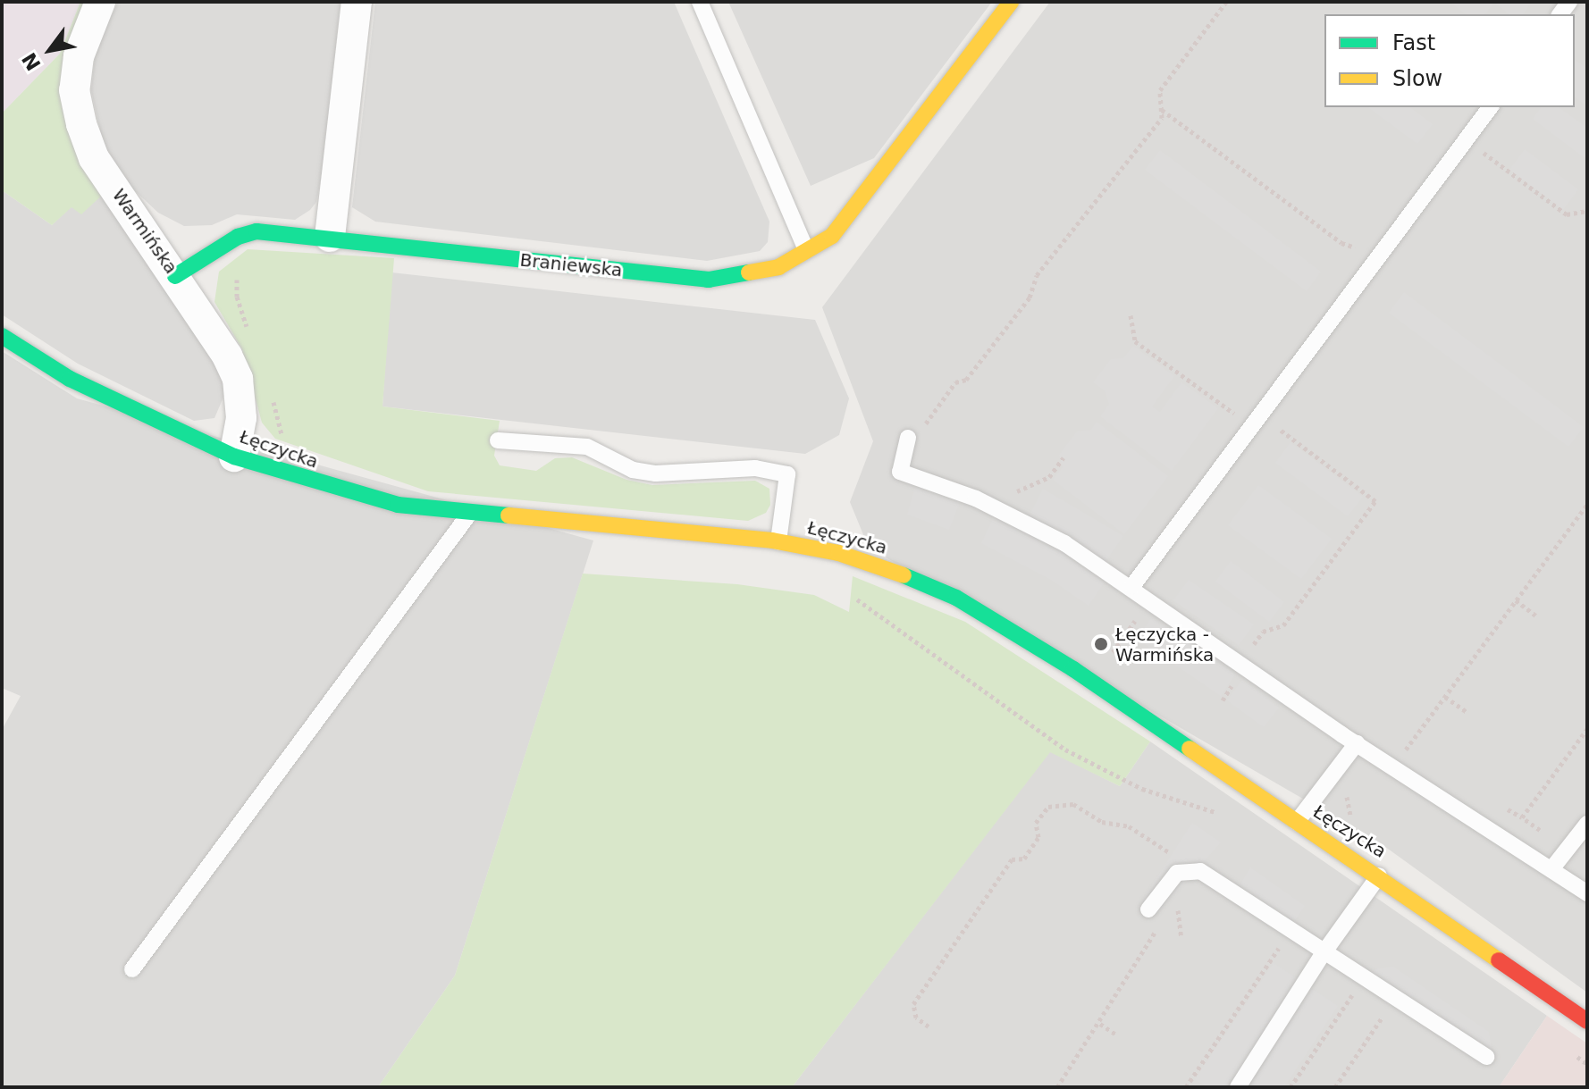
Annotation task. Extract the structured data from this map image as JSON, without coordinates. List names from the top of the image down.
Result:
{
  "streets": {
    "main road": ["Braniewska", "Łęczycka"],
    "street": ["Warmińska"]
  },
  "crossings": [
    ["Warmińska", "Braniewska"],
    ["Warmińska", "Łęczycka"]
  ],
  "places": ["Łęczycka - Warmińska"],
  "legend": ["Fast", "Slow"],
  "north": "bottom left"
}
